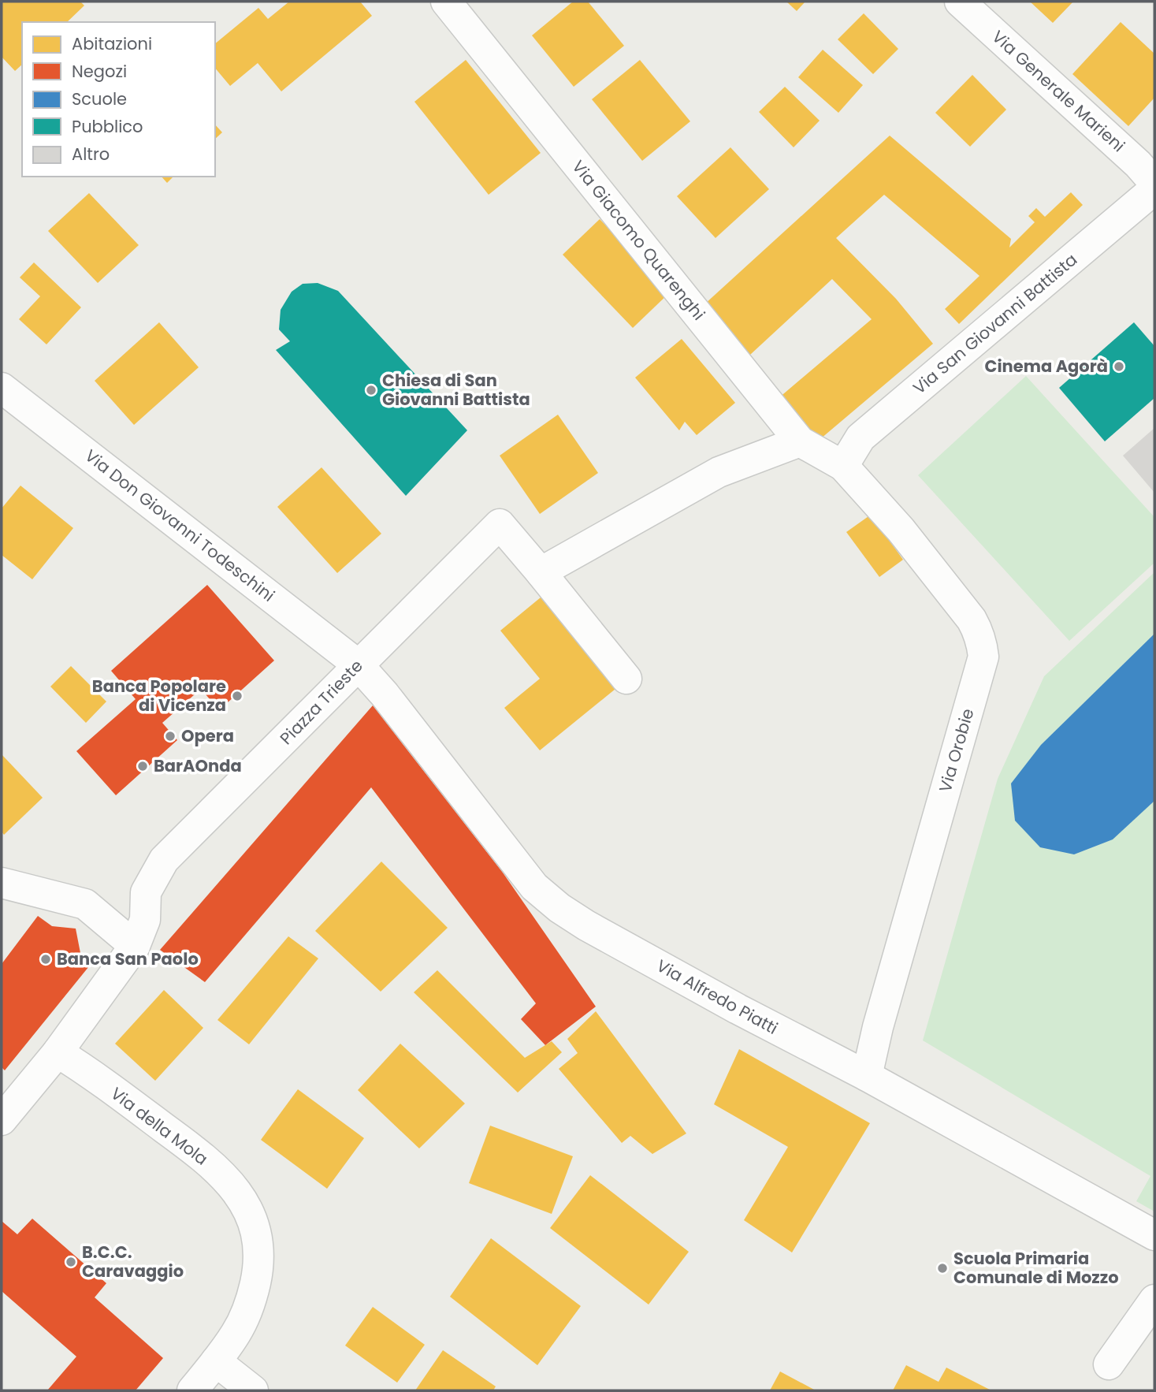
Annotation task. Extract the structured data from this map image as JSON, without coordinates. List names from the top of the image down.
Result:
{
  "streets": {
    "street": [
      "Via Generale Marieni",
      "Via Giacomo Quarenghi",
      "Via San Giovanni Battista",
      "Via Don Giovanni Todeschini",
      "Piazza Trieste",
      "Via Orobie",
      "Via Alfredo Piatti",
      "Via della Mola"
    ]
  },
  "crossings": [
    ["Via Giacomo Quarenghi", "Via San Giovanni Battista"],
    ["Via Giacomo Quarenghi", "Via Orobie"],
    ["Via San Giovanni Battista", "Via Orobie"],
    ["Via Don Giovanni Todeschini", "Piazza Trieste"],
    ["Via Don Giovanni Todeschini", "Via Alfredo Piatti"],
    ["Piazza Trieste", "Via Alfredo Piatti"],
    ["Piazza Trieste", "Via della Mola"],
    ["Via Orobie", "Via Alfredo Piatti"]
  ],
  "places": [
    "Cinema Agorà",
    "Chiesa di San Giovanni Battista",
    "Banca Popolare di Vicenza",
    "Opera",
    "BarAOnda",
    "Banca San Paolo",
    "B.C.C. Caravaggio",
    "Scuola Primaria Comunale di Mozzo"
  ],
  "legend": [
    "Abitazioni",
    "Negozi",
    "Scuole",
    "Pubblico",
    "Altro"
  ]
}
